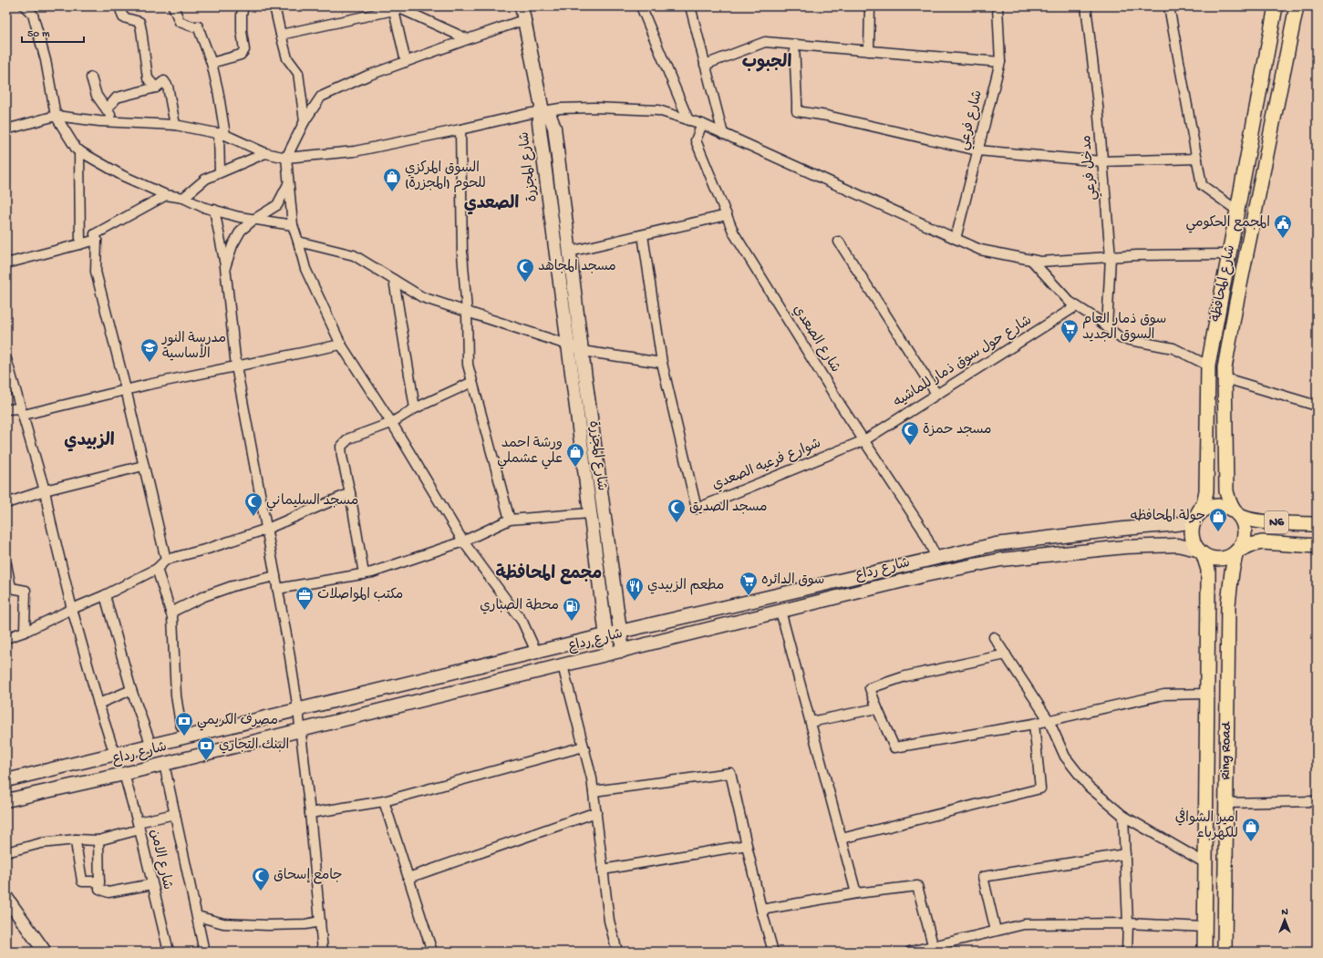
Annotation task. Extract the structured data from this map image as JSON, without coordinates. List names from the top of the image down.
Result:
{
  "streets": {
    "main road": [
      "شارع المجزرة",
      "شارع المحافظة",
      "N6",
      "شارع رداع",
      "Ring Road"
    ],
    "street": [
      "شارع فرعي",
      "مدخل فرعي",
      "شارع الصعدي",
      "شارع حول سوق ذمار للماشيه",
      "شوارع فرعيه الصعدي",
      "شارع الامن"
    ]
  },
  "crossings": [
    ["شارع المجزرة", "شارع رداع"],
    ["شارع المحافظة", "N6"],
    ["شارع المحافظة", "شارع رداع"],
    ["شارع المحافظة", "Ring Road"],
    ["شارع الصعدي", "شارع حول سوق ذمار للماشيه"],
    ["شارع الصعدي", "شوارع فرعيه الصعدي"],
    ["شارع الصعدي", "شارع رداع"],
    ["شارع حول سوق ذمار للماشيه", "شوارع فرعيه الصعدي"],
    ["N6", "شارع رداع"],
    ["N6", "Ring Road"],
    ["شارع رداع", "Ring Road"],
    ["شارع رداع", "شارع الامن"]
  ],
  "districts": [
    "الجبوب",
    "الصعدي",
    "الزبيدي",
    "مجمع المحافظة"
  ],
  "places": {
    "shop": [
      "السوق المركزي للحوم (المجزرة)",
      "ورشة احمد علي عشملي",
      "جولة المحافظه",
      "امير الشوافي للكهرباء"
    ],
    "public building": ["المجمع الحكومي"],
    "mosque": [
      "مسجد المجاهد",
      "مسجد حمزة",
      "مسجد السليماني",
      "مسجد الصديق",
      "جامع إسحاق"
    ],
    "supermarket": ["سوق ذمار العام السوق الجديد", "سوق الدائره"],
    "school or university": ["مدرسة النور الأساسية"],
    "restaurant": ["مطعم الزبيدي"],
    "office": ["مكتب المواصلات"],
    "fuel station": ["محطة الصباري"],
    "bank": ["مصرف الكريمي", "البنك التجاري"]
  },
  "scale_bar": "50 m",
  "north": "top"
}
